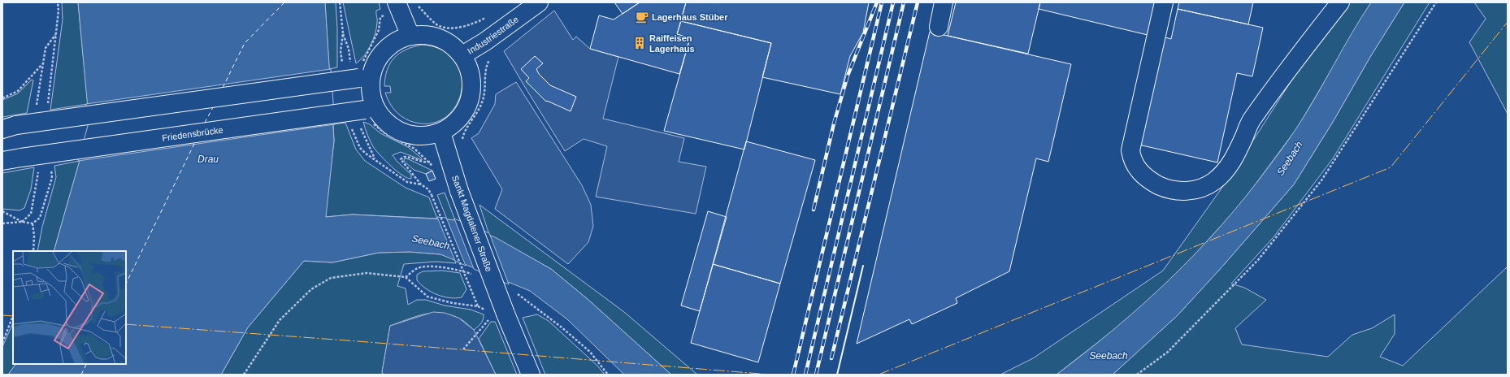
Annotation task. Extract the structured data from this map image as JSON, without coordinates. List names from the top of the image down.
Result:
{
  "streets": {
    "street": ["Industriestraße", "Friedensbrücke", "Sankt Magdalener Straße"]
  },
  "crossings": [
    ["Industriestraße", "Friedensbrücke"],
    ["Industriestraße", "Sankt Magdalener Straße"],
    ["Friedensbrücke", "Sankt Magdalener Straße"]
  ],
  "water": ["Seebach", "Drau"],
  "places": {
    "cafe": ["Lagerhaus Stüber"],
    "building": ["Raiffeisen Lagerhaus"]
  }
}
